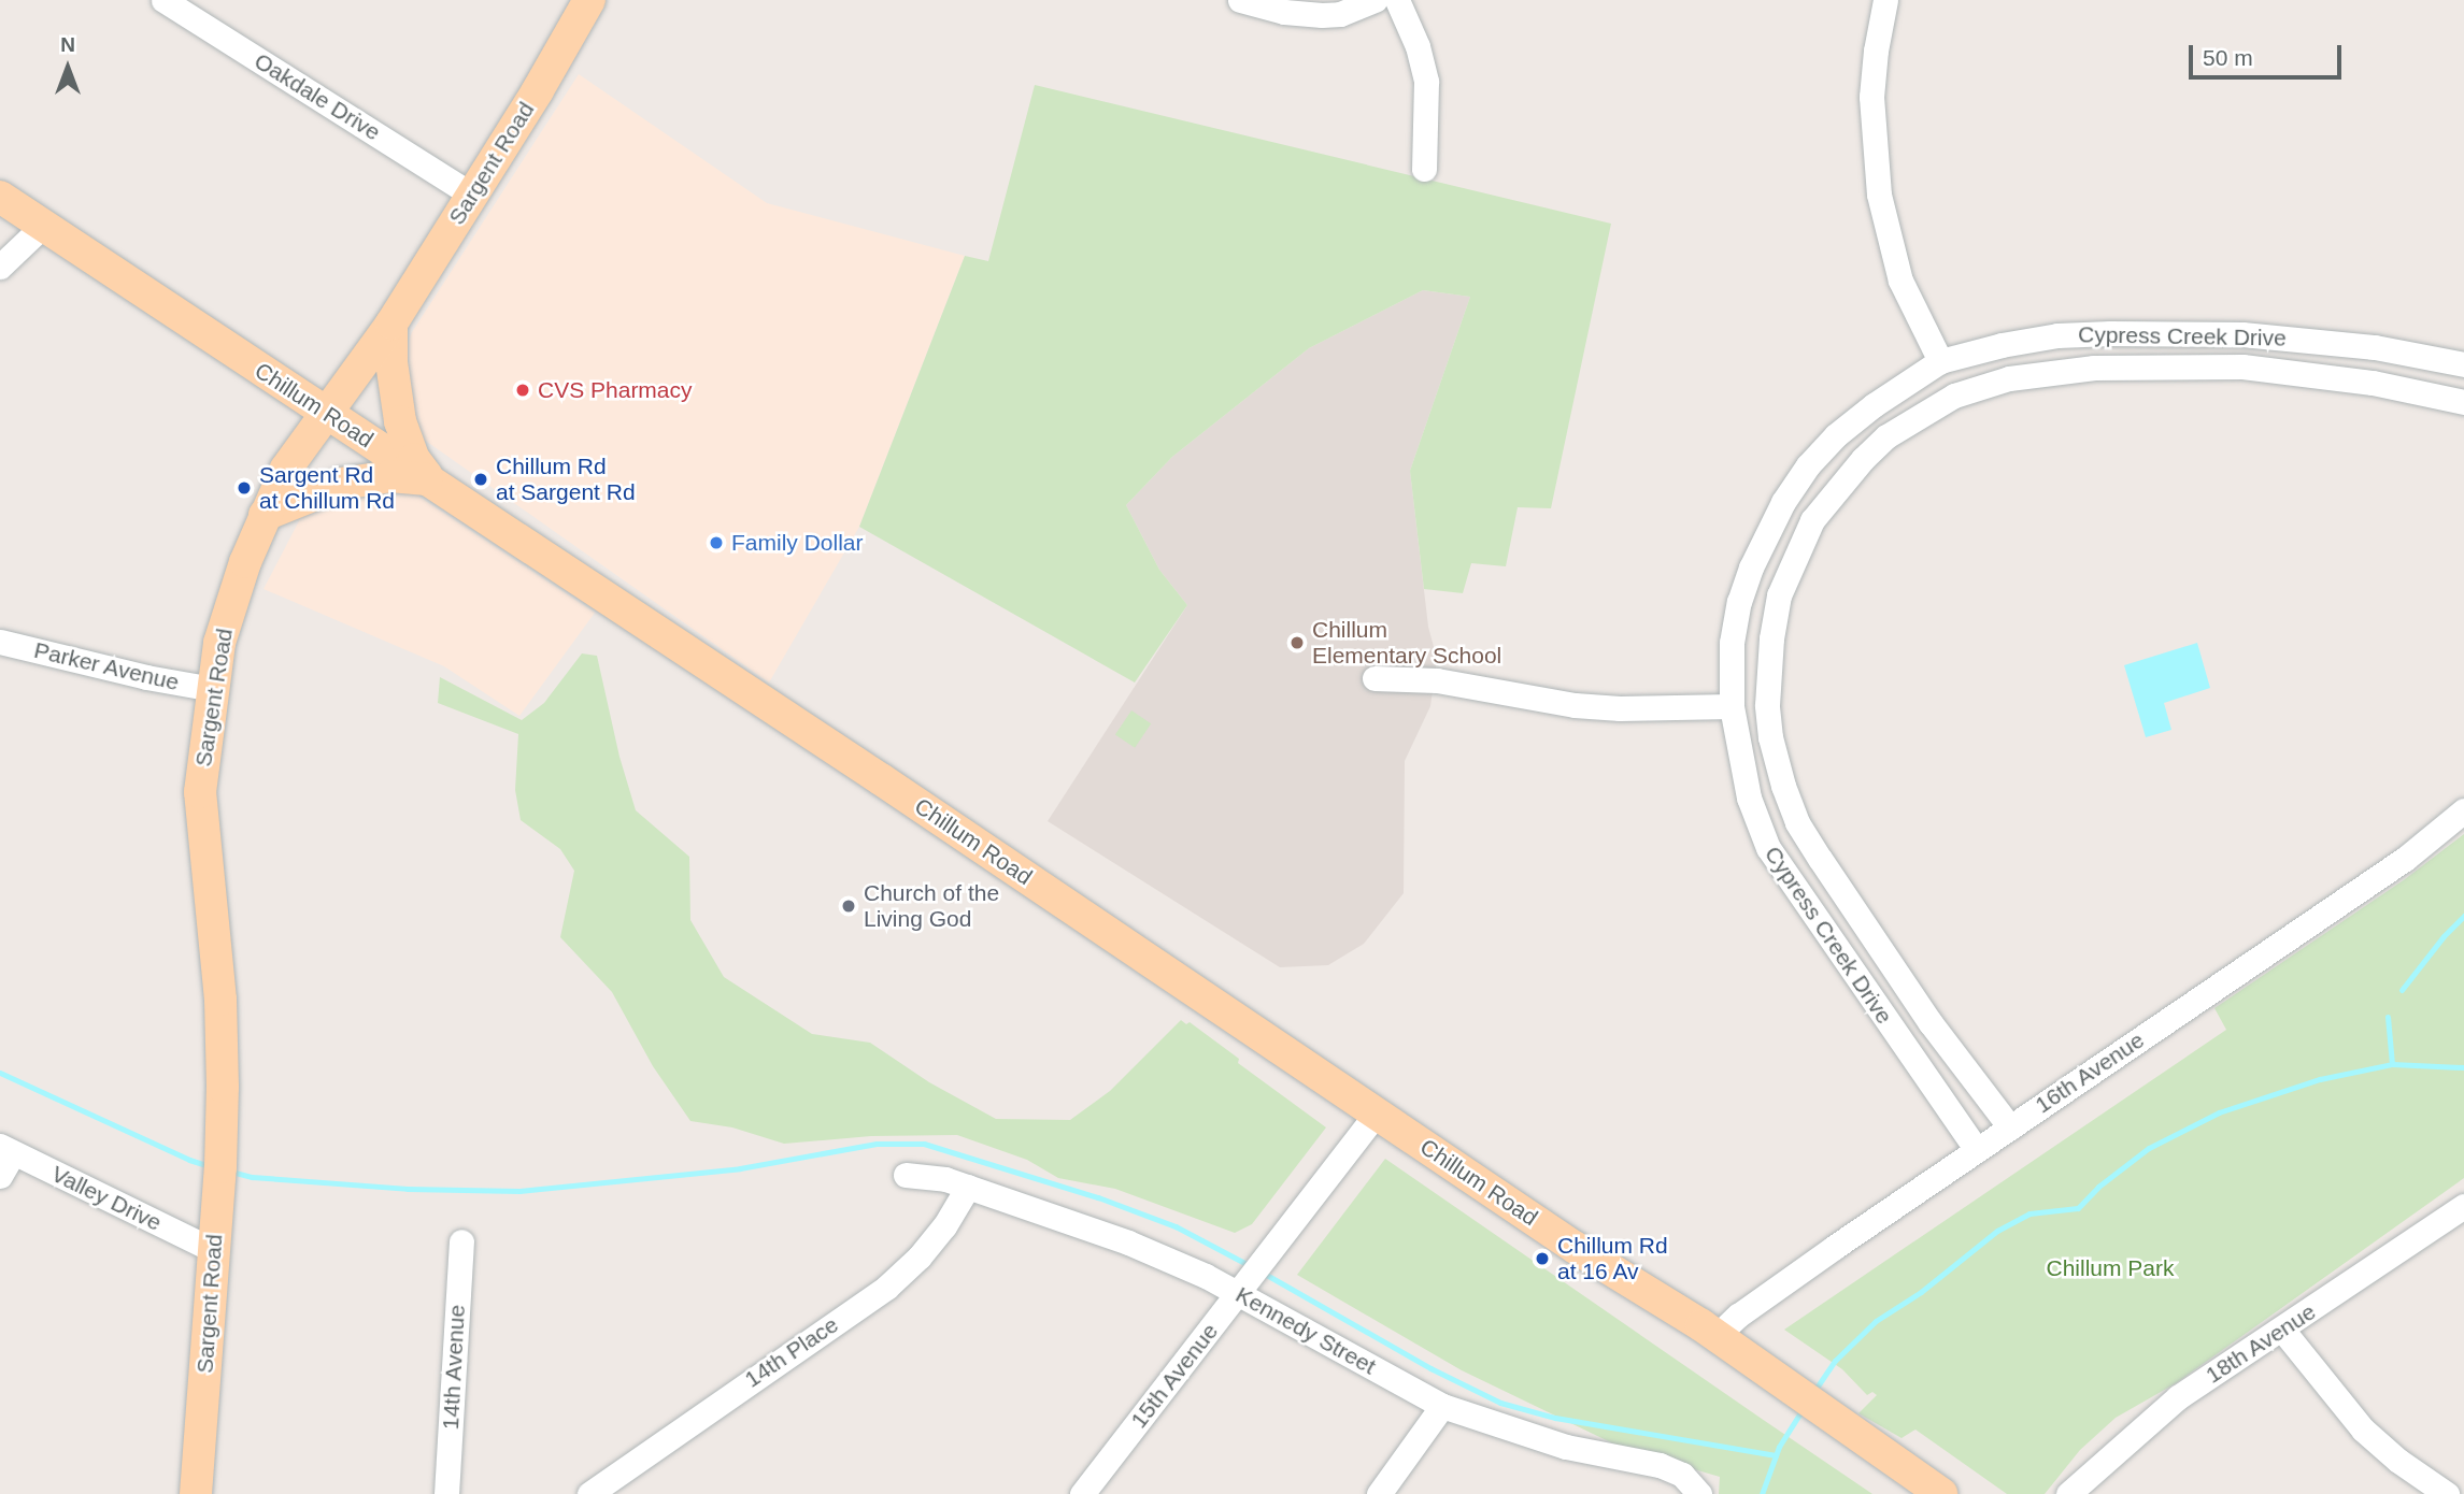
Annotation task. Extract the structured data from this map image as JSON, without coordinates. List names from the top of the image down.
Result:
{
  "streets": {
    "main road": ["Sargent Road", "Chillum Road"],
    "street": [
      "Oakdale Drive",
      "Cypress Creek Drive",
      "Parker Avenue",
      "16th Avenue",
      "Valley Drive",
      "Kennedy Street",
      "18th Avenue",
      "14th Place",
      "14th Avenue",
      "15th Avenue"
    ]
  },
  "crossings": [
    ["Oakdale Drive", "Sargent Road"],
    ["Sargent Road", "Chillum Road"],
    ["Sargent Road", "Parker Avenue"],
    ["Sargent Road", "Valley Drive"],
    ["Cypress Creek Drive", "16th Avenue"],
    ["Chillum Road", "16th Avenue"],
    ["Chillum Road", "15th Avenue"],
    ["Kennedy Street", "14th Place"],
    ["Kennedy Street", "15th Avenue"]
  ],
  "parks": ["Chillum Park"],
  "places": [
    "CVS Pharmacy",
    "Chillum Rd at Sargent Rd",
    "Sargent Rd at Chillum Rd",
    "Family Dollar",
    "Chillum Elementary School",
    "Church of the Living God",
    "Chillum Rd at 16 Av"
  ],
  "scale_bar": "50 m",
  "north": "top"
}
